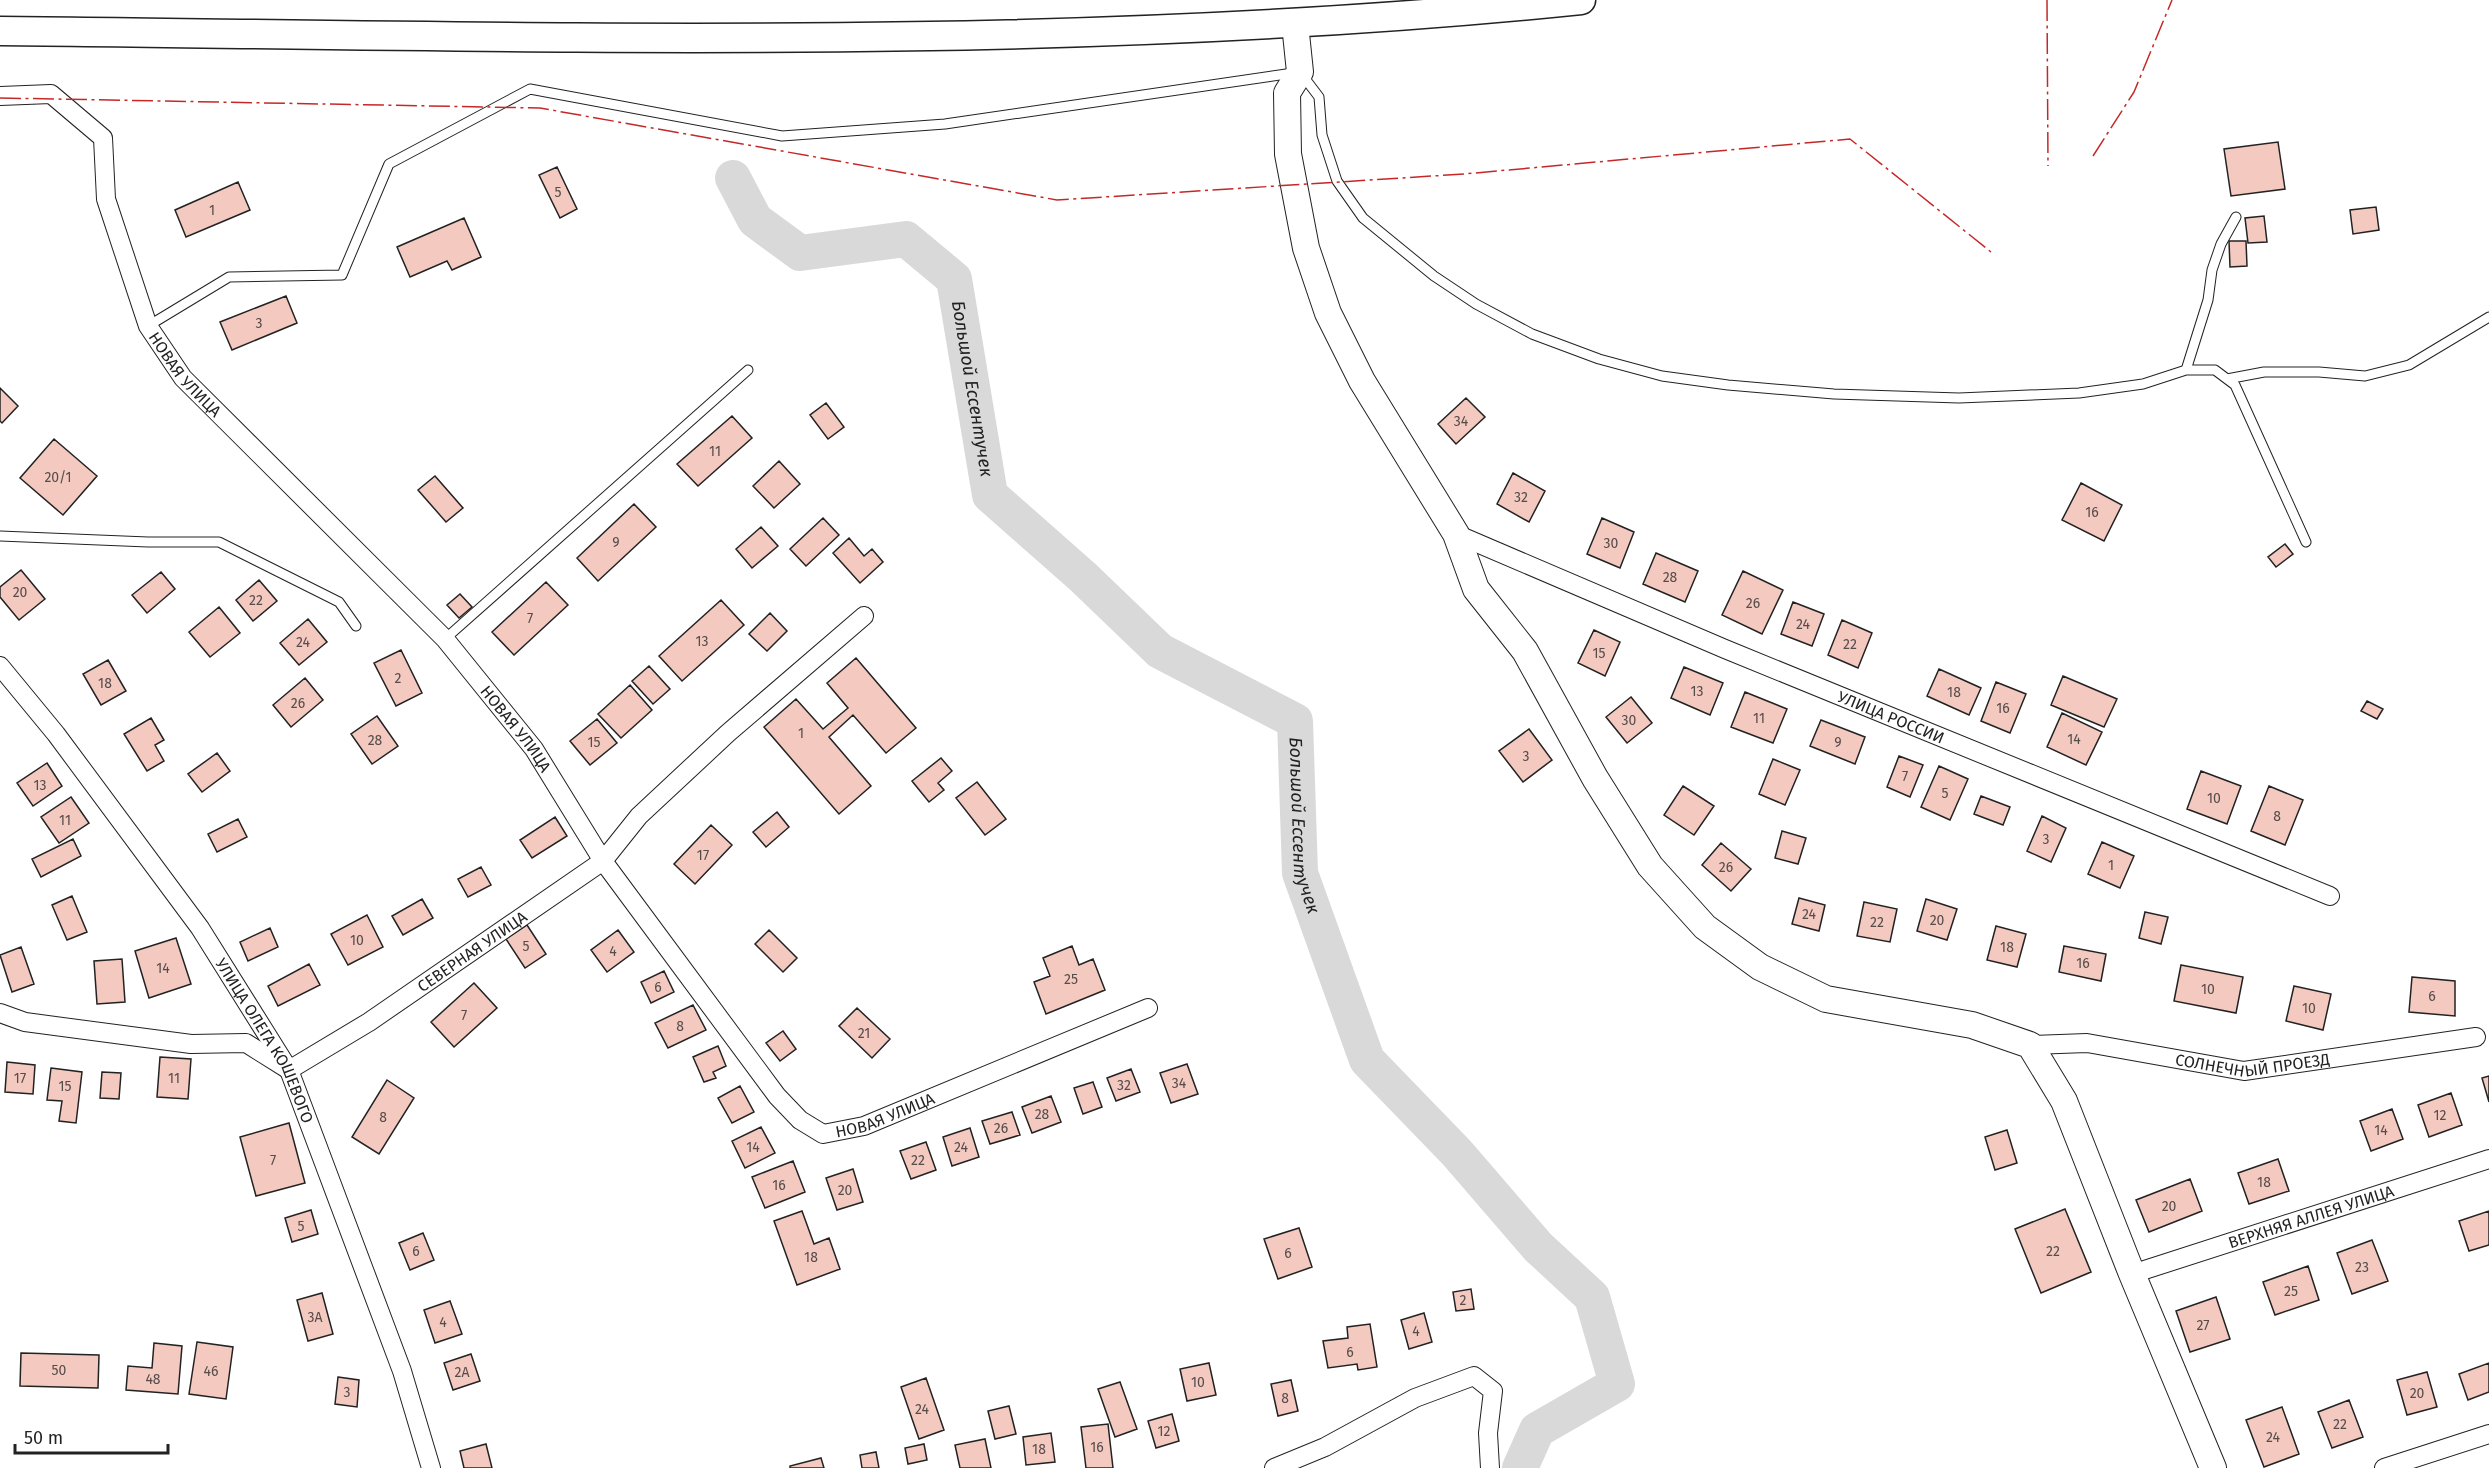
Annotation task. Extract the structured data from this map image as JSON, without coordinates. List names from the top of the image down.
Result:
{
  "streets": {
    "street": [
      "НОВАЯ УЛИЦА",
      "УЛИЦА РОССИИ",
      "СЕВЕРНАЯ УЛИЦА",
      "УЛИЦА ОЛЕГА КОШЕВОГО",
      "СОЛНЕЧНЫЙ ПРОЕЗД",
      "ВЕРХНЯЯ АЛЛЕЯ УЛИЦА"
    ]
  },
  "crossings": [
    ["НОВАЯ УЛИЦА", "СЕВЕРНАЯ УЛИЦА"],
    ["СЕВЕРНАЯ УЛИЦА", "УЛИЦА ОЛЕГА КОШЕВОГО"]
  ],
  "water": ["Большой Ессентучек"],
  "house_numbers": [
    "5",
    "1",
    "3",
    "34",
    "11",
    "20/1",
    "32",
    "16",
    "9",
    "30",
    "28",
    "20",
    "22",
    "26",
    "7",
    "24",
    "13",
    "24",
    "22",
    "15",
    "2",
    "18",
    "13",
    "18",
    "26",
    "16",
    "11",
    "30",
    "1",
    "14",
    "28",
    "15",
    "9",
    "3",
    "7",
    "13",
    "5",
    "10",
    "8",
    "11",
    "3",
    "17",
    "1",
    "26",
    "24",
    "20",
    "22",
    "10",
    "5",
    "18",
    "4",
    "16",
    "14",
    "25",
    "6",
    "10",
    "6",
    "10",
    "7",
    "8",
    "21",
    "17",
    "11",
    "34",
    "32",
    "15",
    "28",
    "12",
    "8",
    "26",
    "14",
    "14",
    "24",
    "7",
    "22",
    "18",
    "16",
    "20",
    "20",
    "5",
    "6",
    "22",
    "6",
    "18",
    "23",
    "25",
    "2",
    "3А",
    "4",
    "27",
    "4",
    "6",
    "50",
    "46",
    "2А",
    "48",
    "10",
    "3",
    "20",
    "8",
    "24",
    "22",
    "12",
    "24",
    "16",
    "18"
  ],
  "scale_bar": "50 m"
}
